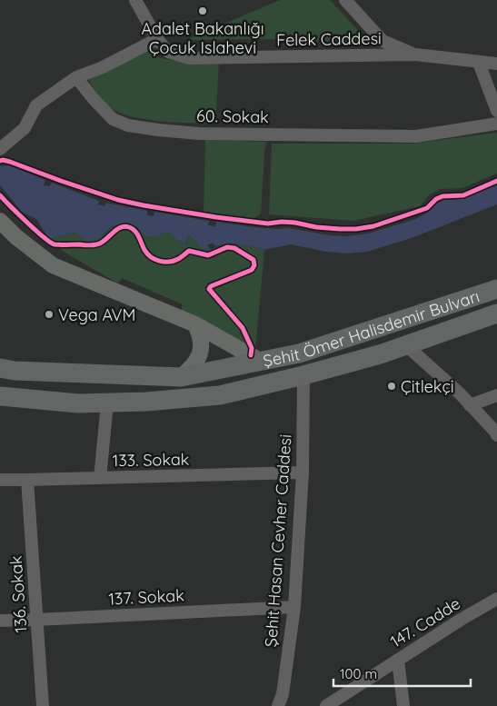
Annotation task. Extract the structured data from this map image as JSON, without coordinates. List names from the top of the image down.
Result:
{
  "streets": {
    "highway": ["Şehit Ömer Halisdemir Bulvarı"],
    "street": [
      "Felek Caddesi",
      "60. Sokak",
      "133. Sokak",
      "Şehit Hasan Cevher Caddesi",
      "136. Sokak",
      "137. Sokak",
      "147. Cadde"
    ]
  },
  "crossings": [
    ["Şehit Ömer Halisdemir Bulvarı", "Şehit Hasan Cevher Caddesi"],
    ["133. Sokak", "Şehit Hasan Cevher Caddesi"],
    ["133. Sokak", "136. Sokak"],
    ["Şehit Hasan Cevher Caddesi", "137. Sokak"],
    ["136. Sokak", "137. Sokak"]
  ],
  "places": ["Adalet Bakanlığı Çocuk Islahevi", "Vega AVM", "Çitlekçi"],
  "scale_bar": "100 m"
}
